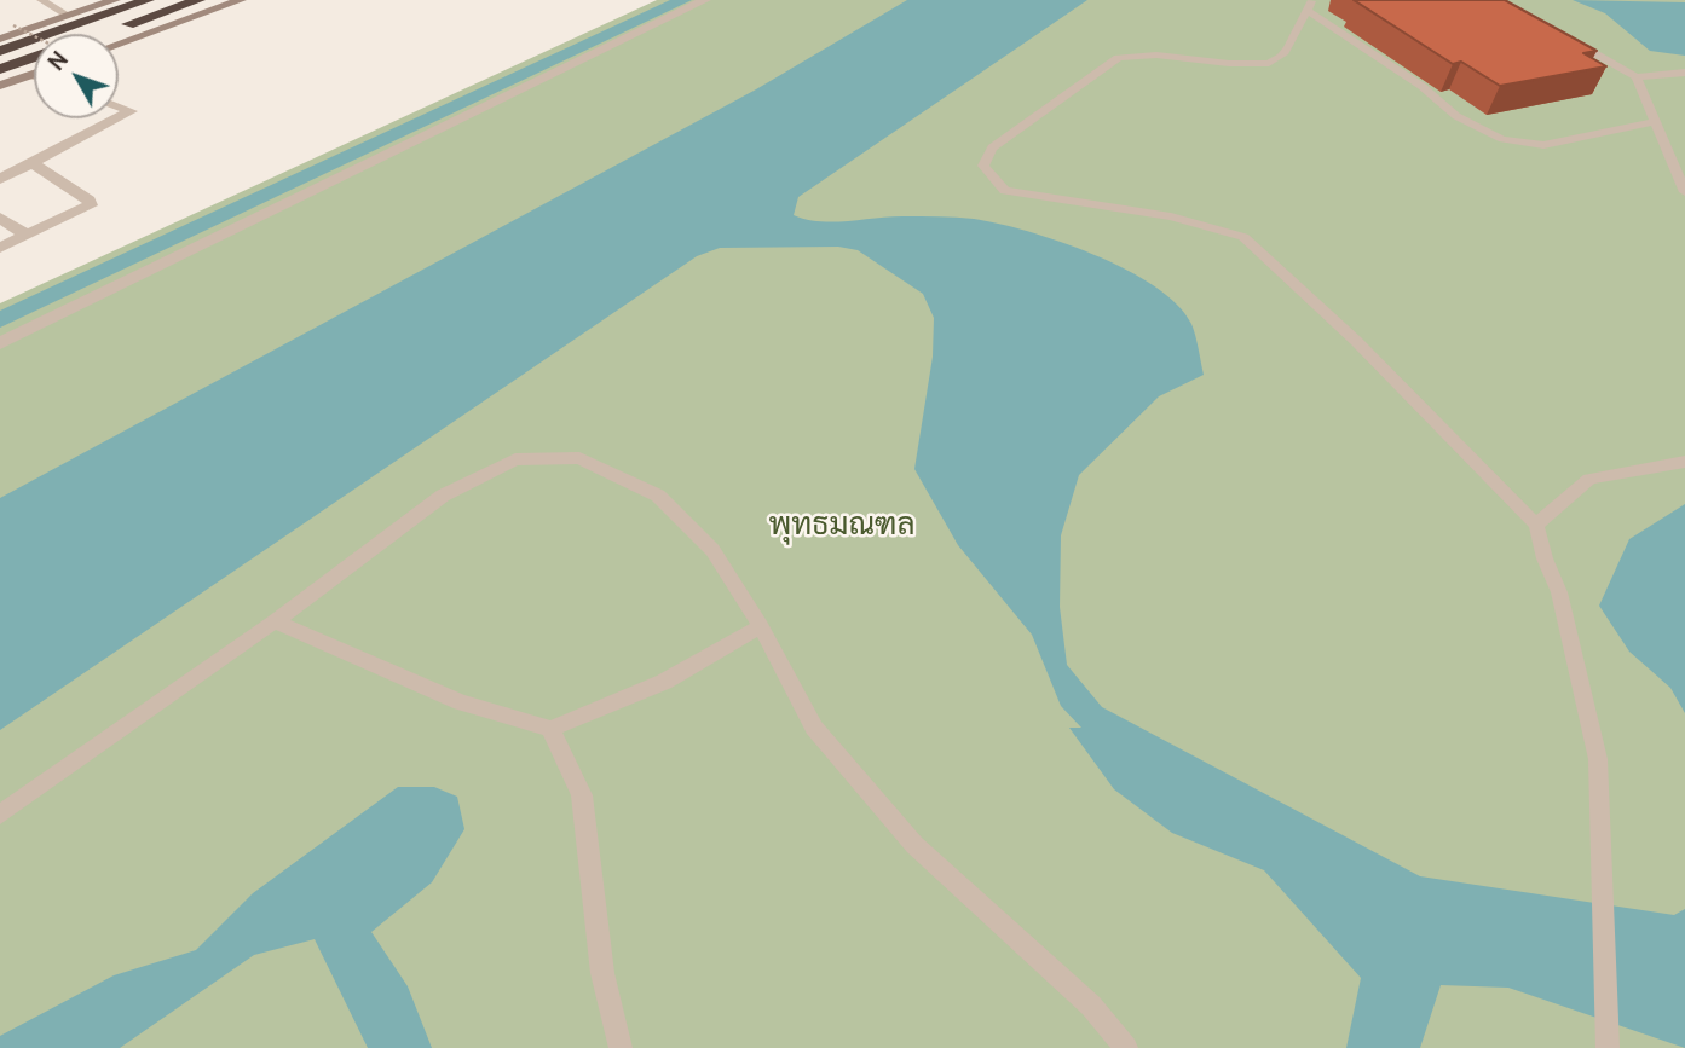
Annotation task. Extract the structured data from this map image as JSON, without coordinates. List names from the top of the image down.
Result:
{
  "parks": ["พุทธมณฑล"],
  "north": "top left"
}
